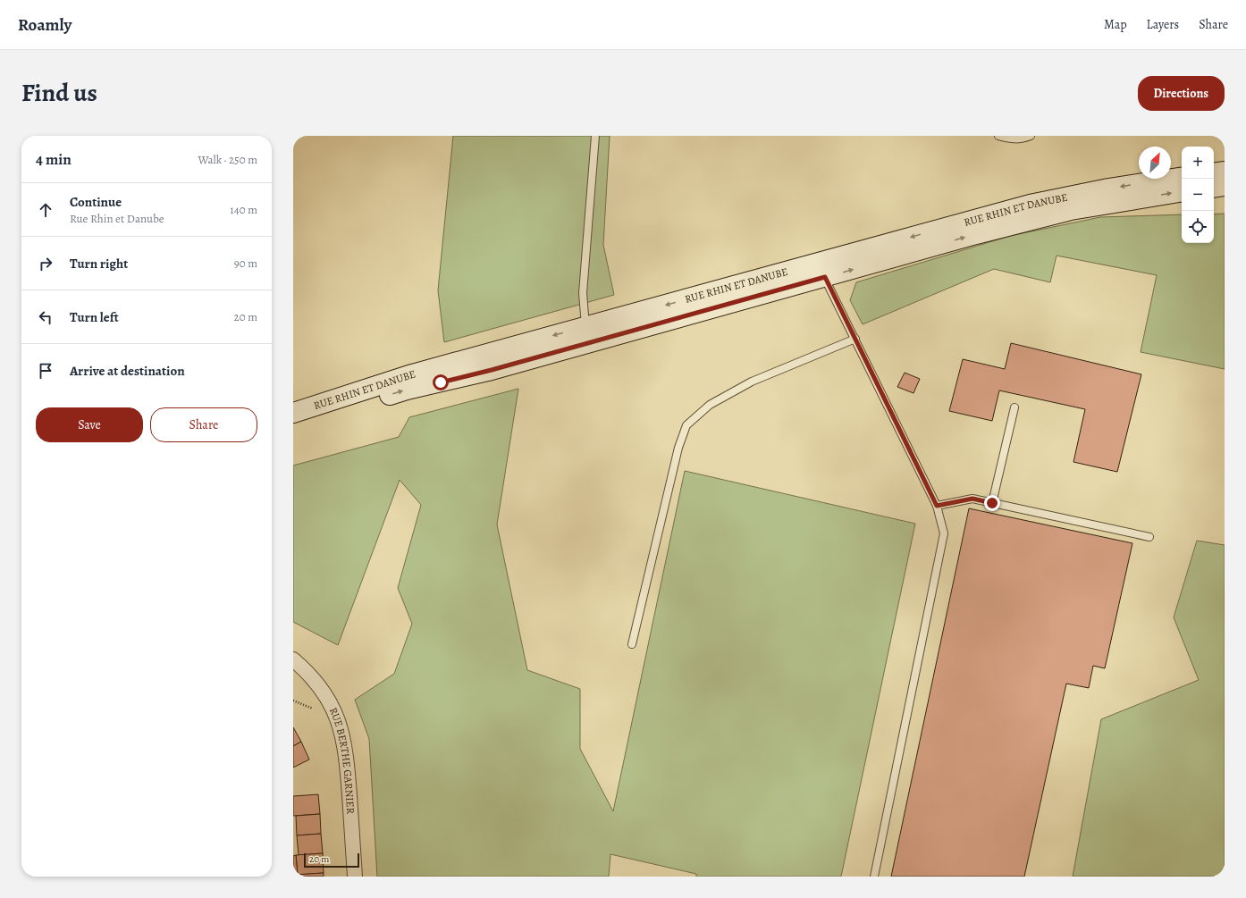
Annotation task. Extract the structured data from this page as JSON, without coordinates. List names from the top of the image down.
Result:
{
  "streets": {
    "main road": ["RUE RHIN ET DANUBE"],
    "street": ["RUE BERTHE GARNIER"]
  },
  "scale_bar": "20 m",
  "north": "top right",
  "page": {
    "header": "Roamly",
    "nav": ["Map", "Layers", "Share"],
    "title": "Find us",
    "buttons": [
      "Directions",
      ["Save", "Share"]
    ],
    "heading": ["4 min", "Walk · 250 m"],
    "map_buttons": ["+", "−"],
    "list": [
      ["Continue", "Rue Rhin et Danube", "140 m"],
      ["Turn right", "90 m"],
      ["Turn left", "20 m"],
      "Arrive at destination"
    ],
    "scale": "20 m"
  }
}
